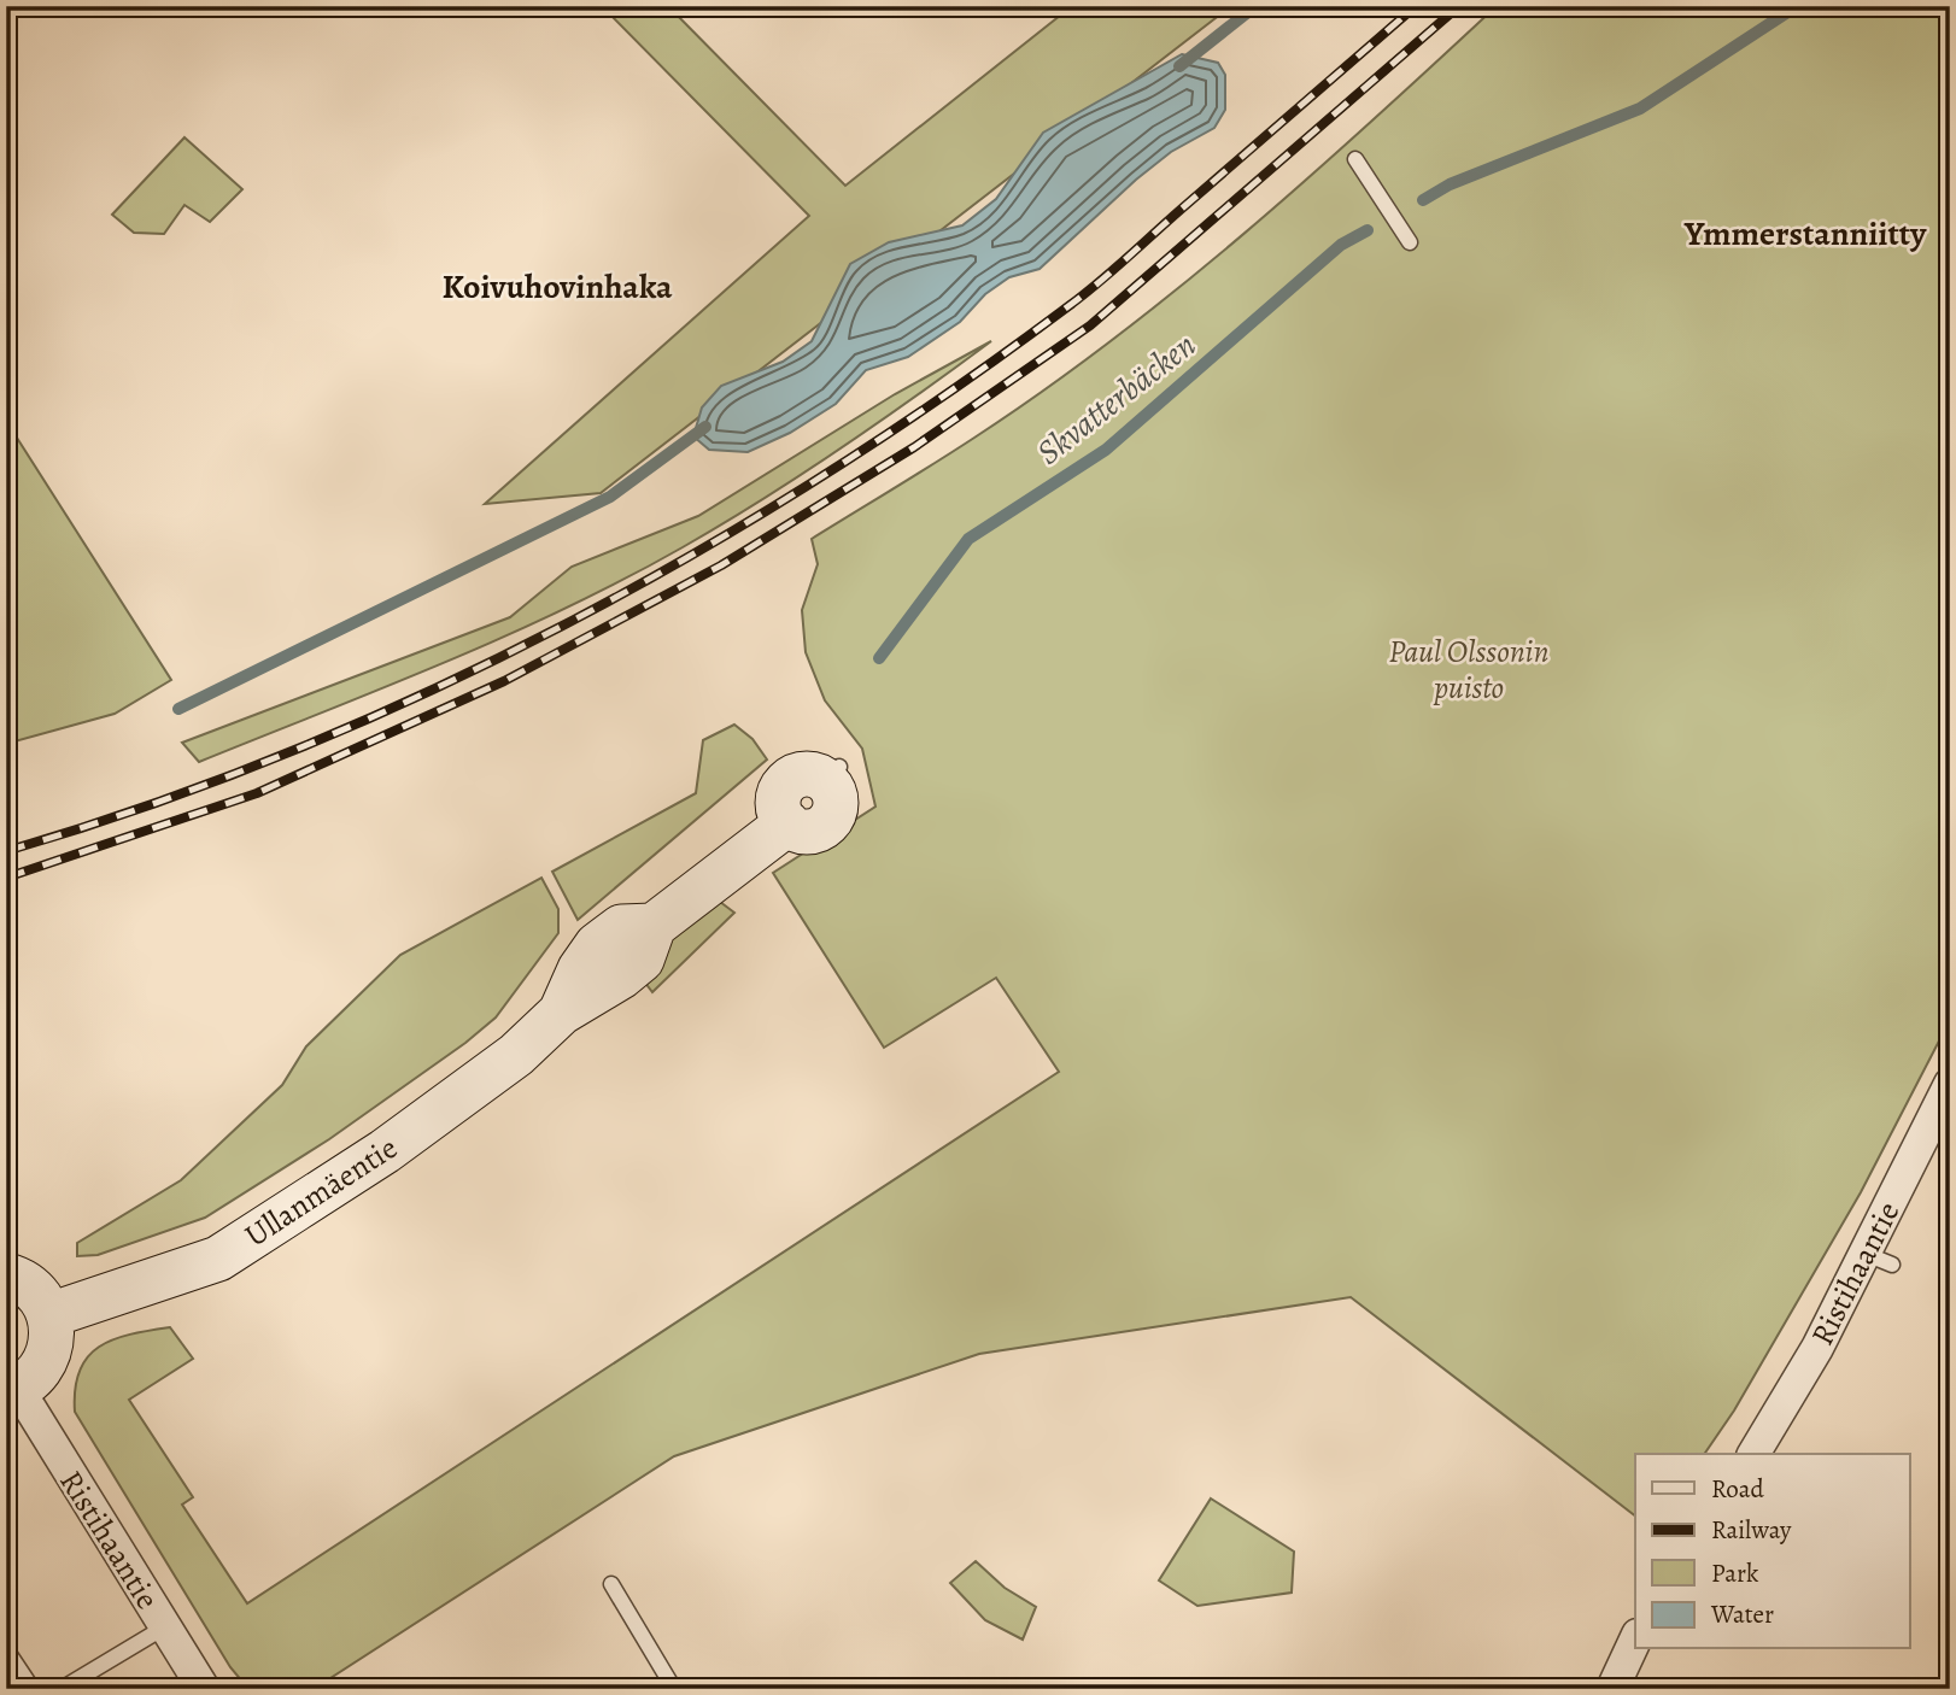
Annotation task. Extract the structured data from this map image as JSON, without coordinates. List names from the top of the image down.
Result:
{
  "streets": {
    "street": ["Ullanmäentie", "Ristihaantie"]
  },
  "districts": ["Ymmerstanniitty", "Koivuhovinhaka"],
  "water": ["Skvatterbäcken"],
  "parks": ["Paul Olssonin puisto"],
  "legend": [
    "Road",
    "Railway",
    "Park",
    "Water"
  ]
}
